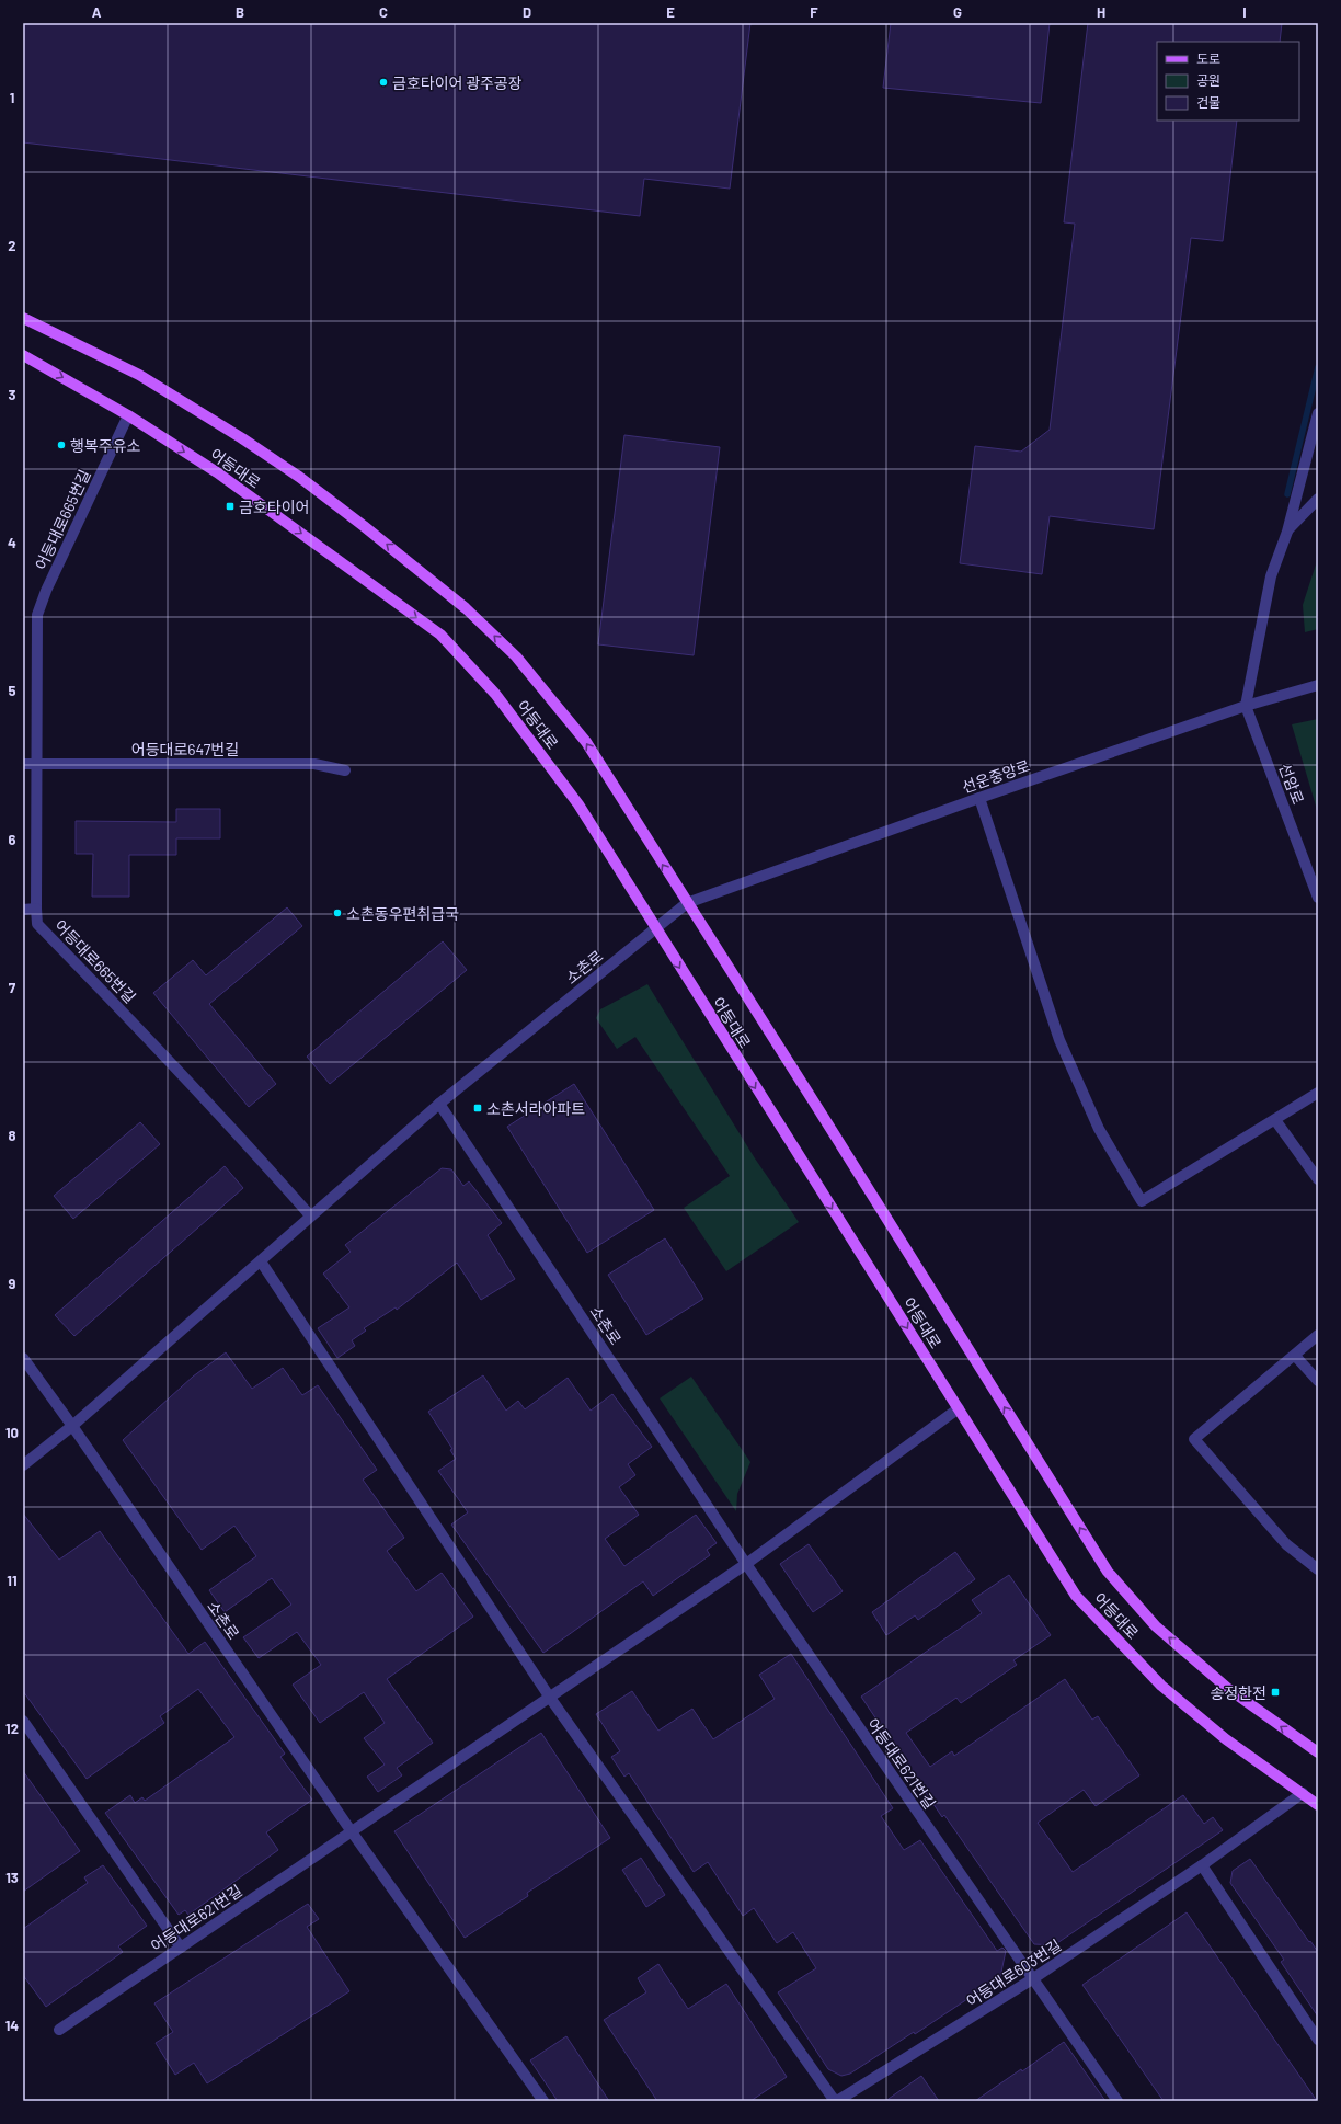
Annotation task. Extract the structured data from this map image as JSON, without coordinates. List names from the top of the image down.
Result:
{
  "streets": {
    "main road": ["어등대로"],
    "street": [
      "어등대로665번길",
      "어등대로647번길",
      "선운중앙로",
      "선암로",
      "소촌로",
      "어등대로621번길",
      "어등대로603번길"
    ]
  },
  "crossings": [
    ["어등대로", "어등대로665번길"],
    ["어등대로", "선운중앙로"],
    ["어등대로", "소촌로"],
    ["어등대로", "어등대로621번길"],
    ["어등대로", "어등대로603번길"],
    ["어등대로665번길", "어등대로647번길"],
    ["어등대로665번길", "소촌로"],
    ["선운중앙로", "선암로"],
    ["선운중앙로", "소촌로"],
    ["소촌로", "어등대로621번길"],
    ["어등대로621번길", "어등대로603번길"]
  ],
  "places": {
    "other": ["금호타이어 광주공장", "행복주유소", "소촌동우편취급국"],
    "transit": ["금호타이어", "소촌서라아파트", "송정한전"]
  },
  "legend": ["도로", "공원", "건물"],
  "grid": {
    "columns": [
      "A",
      "B",
      "C",
      "D",
      "E",
      "F",
      "G",
      "H",
      "I"
    ],
    "rows": [
      "1",
      "2",
      "3",
      "4",
      "5",
      "6",
      "7",
      "8",
      "9",
      "10",
      "11",
      "12",
      "13",
      "14"
    ]
  }
}
